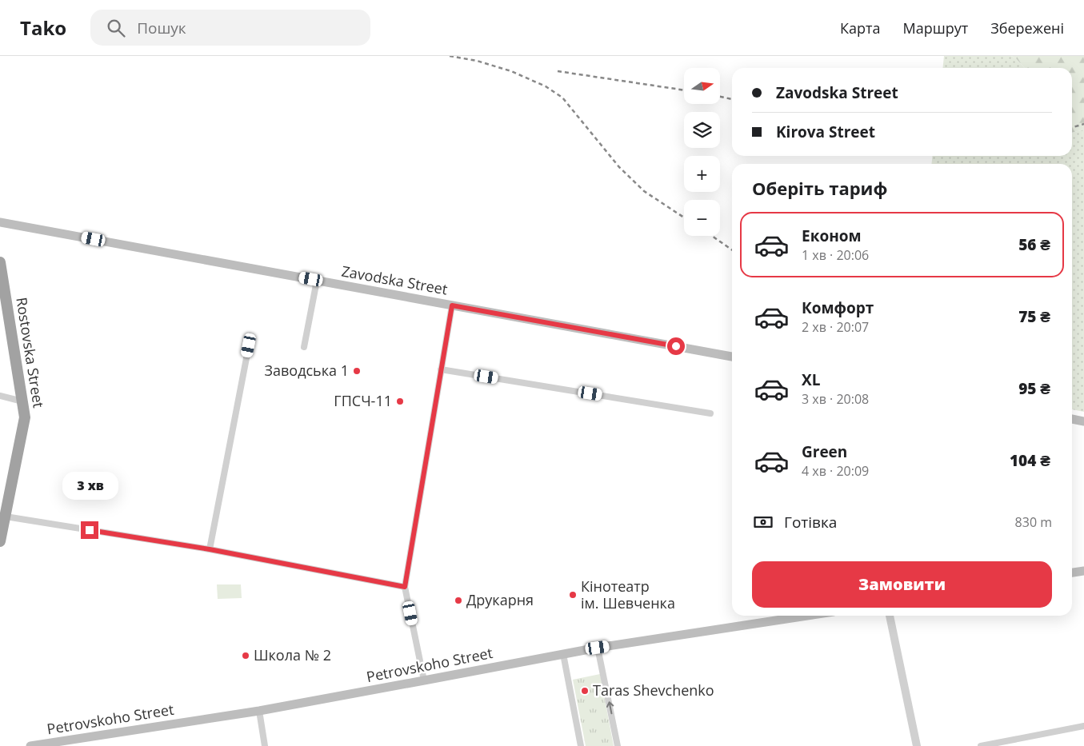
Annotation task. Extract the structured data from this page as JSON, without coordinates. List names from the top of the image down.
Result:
{
  "streets": {
    "highway": ["Rostovska Street"],
    "main road": ["Zavodska Street", "Petrovskoho Street"]
  },
  "places": [
    "Заводська 1",
    "ГПСЧ-11",
    "Кінотеатр ім. Шевченка",
    "Друкарня",
    "Школа № 2",
    "Taras Shevchenko"
  ],
  "north": "right",
  "page": {
    "header": "Tako",
    "search": "Пошук",
    "nav": ["Карта", "Маршрут", "Збережені"],
    "map_buttons": ["+", "−"],
    "banner": ["Zavodska Street", "Kirova Street"],
    "heading": "Оберіть тариф",
    "list": [
      {
        "name": "Економ",
        "note": "1 хв · 20:06",
        "value": "56 ₴"
      },
      {
        "name": "Комфорт",
        "note": "2 хв · 20:07",
        "value": "75 ₴"
      },
      {
        "name": "XL",
        "note": "3 хв · 20:08",
        "value": "95 ₴"
      },
      {
        "name": "Green",
        "note": "4 хв · 20:09",
        "value": "104 ₴"
      }
    ],
    "bubble": "3 хв",
    "pay": ["Готівка", "830 m"],
    "buttons": "Замовити"
  }
}
